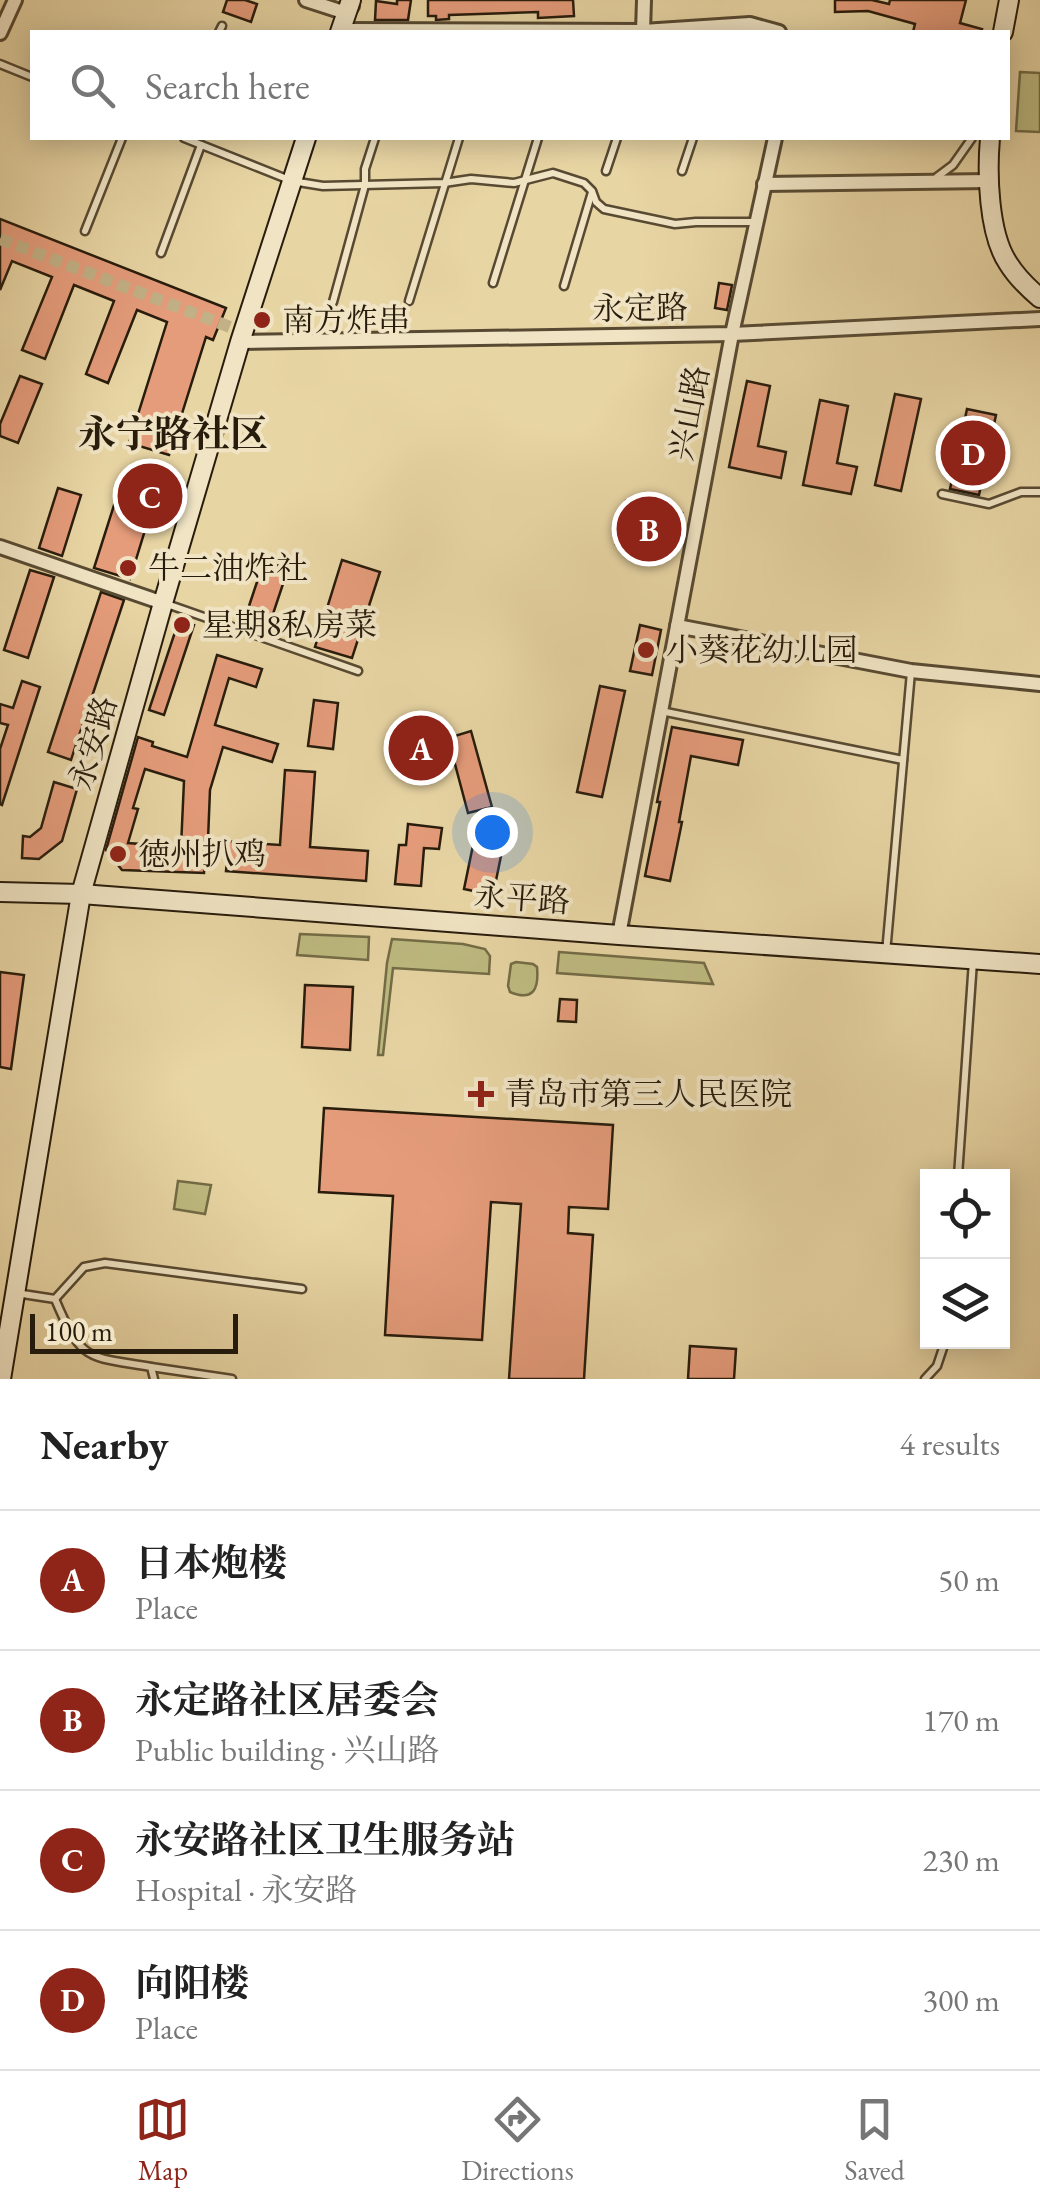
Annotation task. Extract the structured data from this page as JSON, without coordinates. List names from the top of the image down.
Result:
{
  "streets": {
    "street": [
      "永定路",
      "兴山路",
      "永安路",
      "永平路"
    ]
  },
  "crossings": [
    ["永定路", "兴山路"],
    ["永定路", "永安路"],
    ["兴山路", "永平路"],
    ["永安路", "永平路"]
  ],
  "districts": ["永宁路社区"],
  "places": {
    "other": [
      "南方炸串",
      "牛二油炸社",
      "星期8私房菜",
      "小葵花幼儿园",
      "徳州扒鸡"
    ],
    "health": ["青岛市第三人民医院"]
  },
  "scale_bar": "100 m",
  "page": {
    "search": "Search here",
    "pins": [
      "D",
      "C",
      "B",
      "A"
    ],
    "scale": "100 m",
    "heading": ["Nearby", "4 results"],
    "list": [
      {
        "mark": "A",
        "name": "日本炮楼",
        "note": "Place",
        "value": "50 m"
      },
      {
        "mark": "B",
        "name": "永定路社区居委会",
        "note": "Public building · 兴山路",
        "value": "170 m"
      },
      {
        "mark": "C",
        "name": "永安路社区卫生服务站",
        "note": "Hospital · 永安路",
        "value": "230 m"
      },
      {
        "mark": "D",
        "name": "向阳楼",
        "note": "Place",
        "value": "300 m"
      }
    ],
    "nav": ["Map", "Directions", "Saved"]
  }
}
